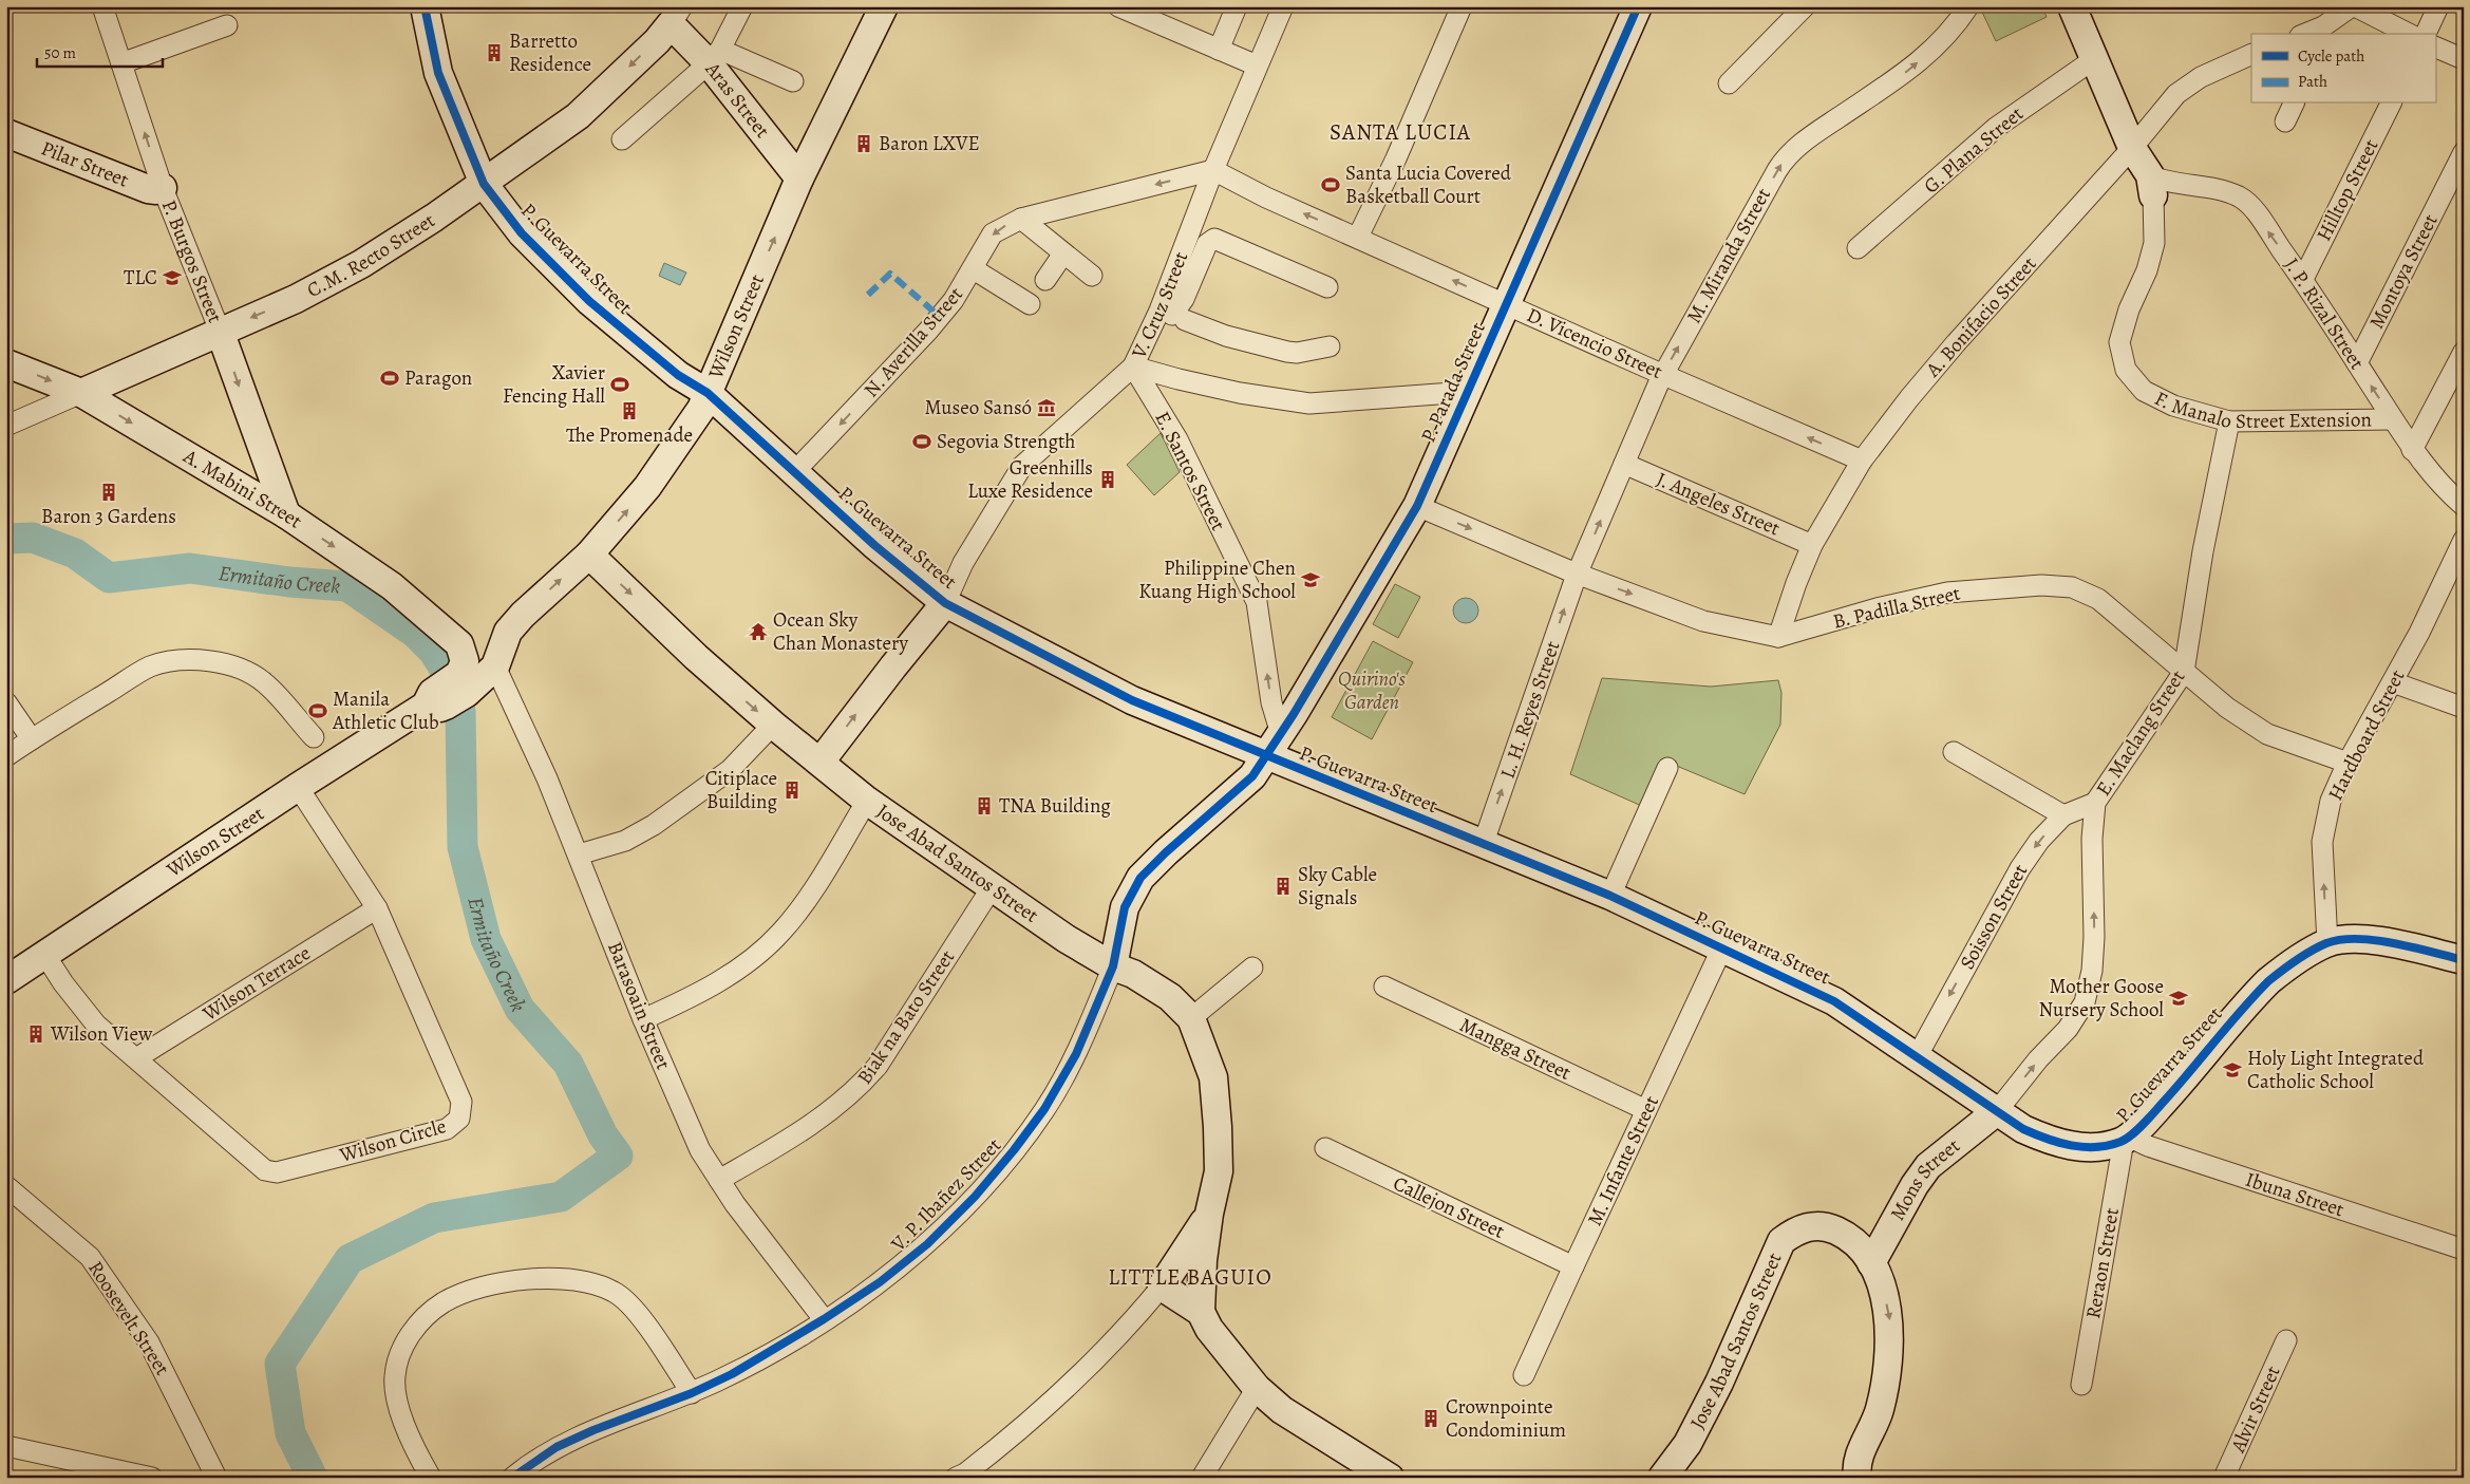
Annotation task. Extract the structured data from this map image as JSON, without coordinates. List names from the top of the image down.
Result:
{
  "streets": {
    "main road": [
      "Aras Street",
      "Pilar Street",
      "C.M. Recto Street",
      "P. Guevarra Street",
      "P. Burgos Street",
      "V. Cruz Street",
      "Wilson Street",
      "P. Parada Street",
      "A. Mabini Street",
      "Jose Abad Santos Street",
      "Mons Street",
      "V. P. Ibañez Street"
    ],
    "street": [
      "G. Plana Street",
      "Hilltop Street",
      "M. Miranda Street",
      "Montoya Street",
      "J. P. Rizal Street",
      "A. Bonifacio Street",
      "N. Averilla Street",
      "D. Vicencio Street",
      "F. Manalo Street Extension",
      "E. Santos Street",
      "J. Angeles Street",
      "B. Padilla Street",
      "L. H. Reyes Street",
      "E. Maclang Street",
      "Hardboard Street",
      "Soisson Street",
      "Wilson Terrace",
      "Barasoain Street",
      "Biak na Bato Street",
      "Mangga Street",
      "Wilson Circle",
      "M. Infante Street",
      "Ibuna Street",
      "Callejon Street",
      "Reraon Street",
      "Roosevelt Street",
      "Alvir Street"
    ]
  },
  "crossings": [
    ["Aras Street", "C.M. Recto Street"],
    ["Aras Street", "Wilson Street"],
    ["Pilar Street", "P. Burgos Street"],
    ["Hilltop Street", "J. P. Rizal Street"],
    ["C.M. Recto Street", "P. Guevarra Street"],
    ["C.M. Recto Street", "P. Burgos Street"],
    ["C.M. Recto Street", "A. Mabini Street"],
    ["M. Miranda Street", "D. Vicencio Street"],
    ["M. Miranda Street", "J. Angeles Street"],
    ["M. Miranda Street", "B. Padilla Street"],
    ["M. Miranda Street", "L. H. Reyes Street"],
    ["P. Guevarra Street", "V. Cruz Street"],
    ["P. Guevarra Street", "Wilson Street"],
    ["P. Guevarra Street", "N. Averilla Street"],
    ["P. Guevarra Street", "P. Parada Street"],
    ["P. Guevarra Street", "L. H. Reyes Street"],
    ["P. Guevarra Street", "E. Maclang Street"],
    ["P. Guevarra Street", "Hardboard Street"],
    ["P. Guevarra Street", "Soisson Street"],
    ["P. Guevarra Street", "M. Infante Street"],
    ["P. Guevarra Street", "Mons Street"],
    ["P. Guevarra Street", "V. P. Ibañez Street"],
    ["P. Guevarra Street", "Ibuna Street"],
    ["P. Guevarra Street", "Reraon Street"],
    ["P. Burgos Street", "A. Mabini Street"],
    ["Montoya Street", "J. P. Rizal Street"],
    ["V. Cruz Street", "N. Averilla Street"],
    ["V. Cruz Street", "D. Vicencio Street"],
    ["V. Cruz Street", "E. Santos Street"],
    ["V. Cruz Street", "Jose Abad Santos Street"],
    ["J. P. Rizal Street", "F. Manalo Street Extension"],
    ["A. Bonifacio Street", "D. Vicencio Street"],
    ["A. Bonifacio Street", "J. Angeles Street"],
    ["A. Bonifacio Street", "B. Padilla Street"],
    ["Wilson Street", "A. Mabini Street"],
    ["Wilson Street", "Jose Abad Santos Street"],
    ["Wilson Street", "Barasoain Street"],
    ["Wilson Street", "Wilson Circle"],
    ["N. Averilla Street", "D. Vicencio Street"],
    ["D. Vicencio Street", "P. Parada Street"],
    ["P. Parada Street", "E. Santos Street"],
    ["P. Parada Street", "B. Padilla Street"],
    ["P. Parada Street", "V. P. Ibañez Street"],
    ["F. Manalo Street Extension", "E. Maclang Street"],
    ["B. Padilla Street", "L. H. Reyes Street"],
    ["B. Padilla Street", "E. Maclang Street"],
    ["B. Padilla Street", "Hardboard Street"],
    ["E. Maclang Street", "Soisson Street"],
    ["E. Maclang Street", "Mons Street"],
    ["Jose Abad Santos Street", "Biak na Bato Street"],
    ["Jose Abad Santos Street", "Mons Street"],
    ["Jose Abad Santos Street", "V. P. Ibañez Street"],
    ["Wilson Terrace", "Wilson Circle"],
    ["Barasoain Street", "Biak na Bato Street"],
    ["Barasoain Street", "V. P. Ibañez Street"],
    ["Mangga Street", "M. Infante Street"],
    ["M. Infante Street", "Callejon Street"],
    ["Ibuna Street", "Reraon Street"]
  ],
  "one_way": [
    "C.M. Recto Street",
    "M. Miranda Street",
    "J. P. Rizal Street",
    "Wilson Street",
    "N. Averilla Street",
    "E. Santos Street",
    "A. Mabini Street",
    "B. Padilla Street",
    "E. Maclang Street",
    "Hardboard Street",
    "Soisson Street"
  ],
  "districts": ["SANTA LUCIA", "LITTLE BAGUIO"],
  "water": ["Ermitaño Creek"],
  "parks": ["Quirino's Garden"],
  "places": {
    "building": [
      "Barretto Residence",
      "Baron LXVE",
      "The Promenade",
      "Greenhills Luxe Residence",
      "Baron 3 Gardens",
      "Citiplace Building",
      "TNA Building",
      "Sky Cable Signals",
      "Wilson View",
      "Crownpointe Condominium"
    ],
    "sports": [
      "Santa Lucia Covered Basketball Court",
      "Paragon",
      "Xavier Fencing Hall",
      "Segovia Strength",
      "Manila Athletic Club"
    ],
    "school or university": [
      "TLC",
      "Philippine Chen Kuang High School",
      "Mother Goose Nursery School",
      "Holy Light Integrated Catholic School"
    ],
    "museum": ["Museo Sansó"],
    "temple": ["Ocean Sky Chan Monastery"]
  },
  "legend": ["Cycle path", "Path"],
  "scale_bar": "50 m"
}
